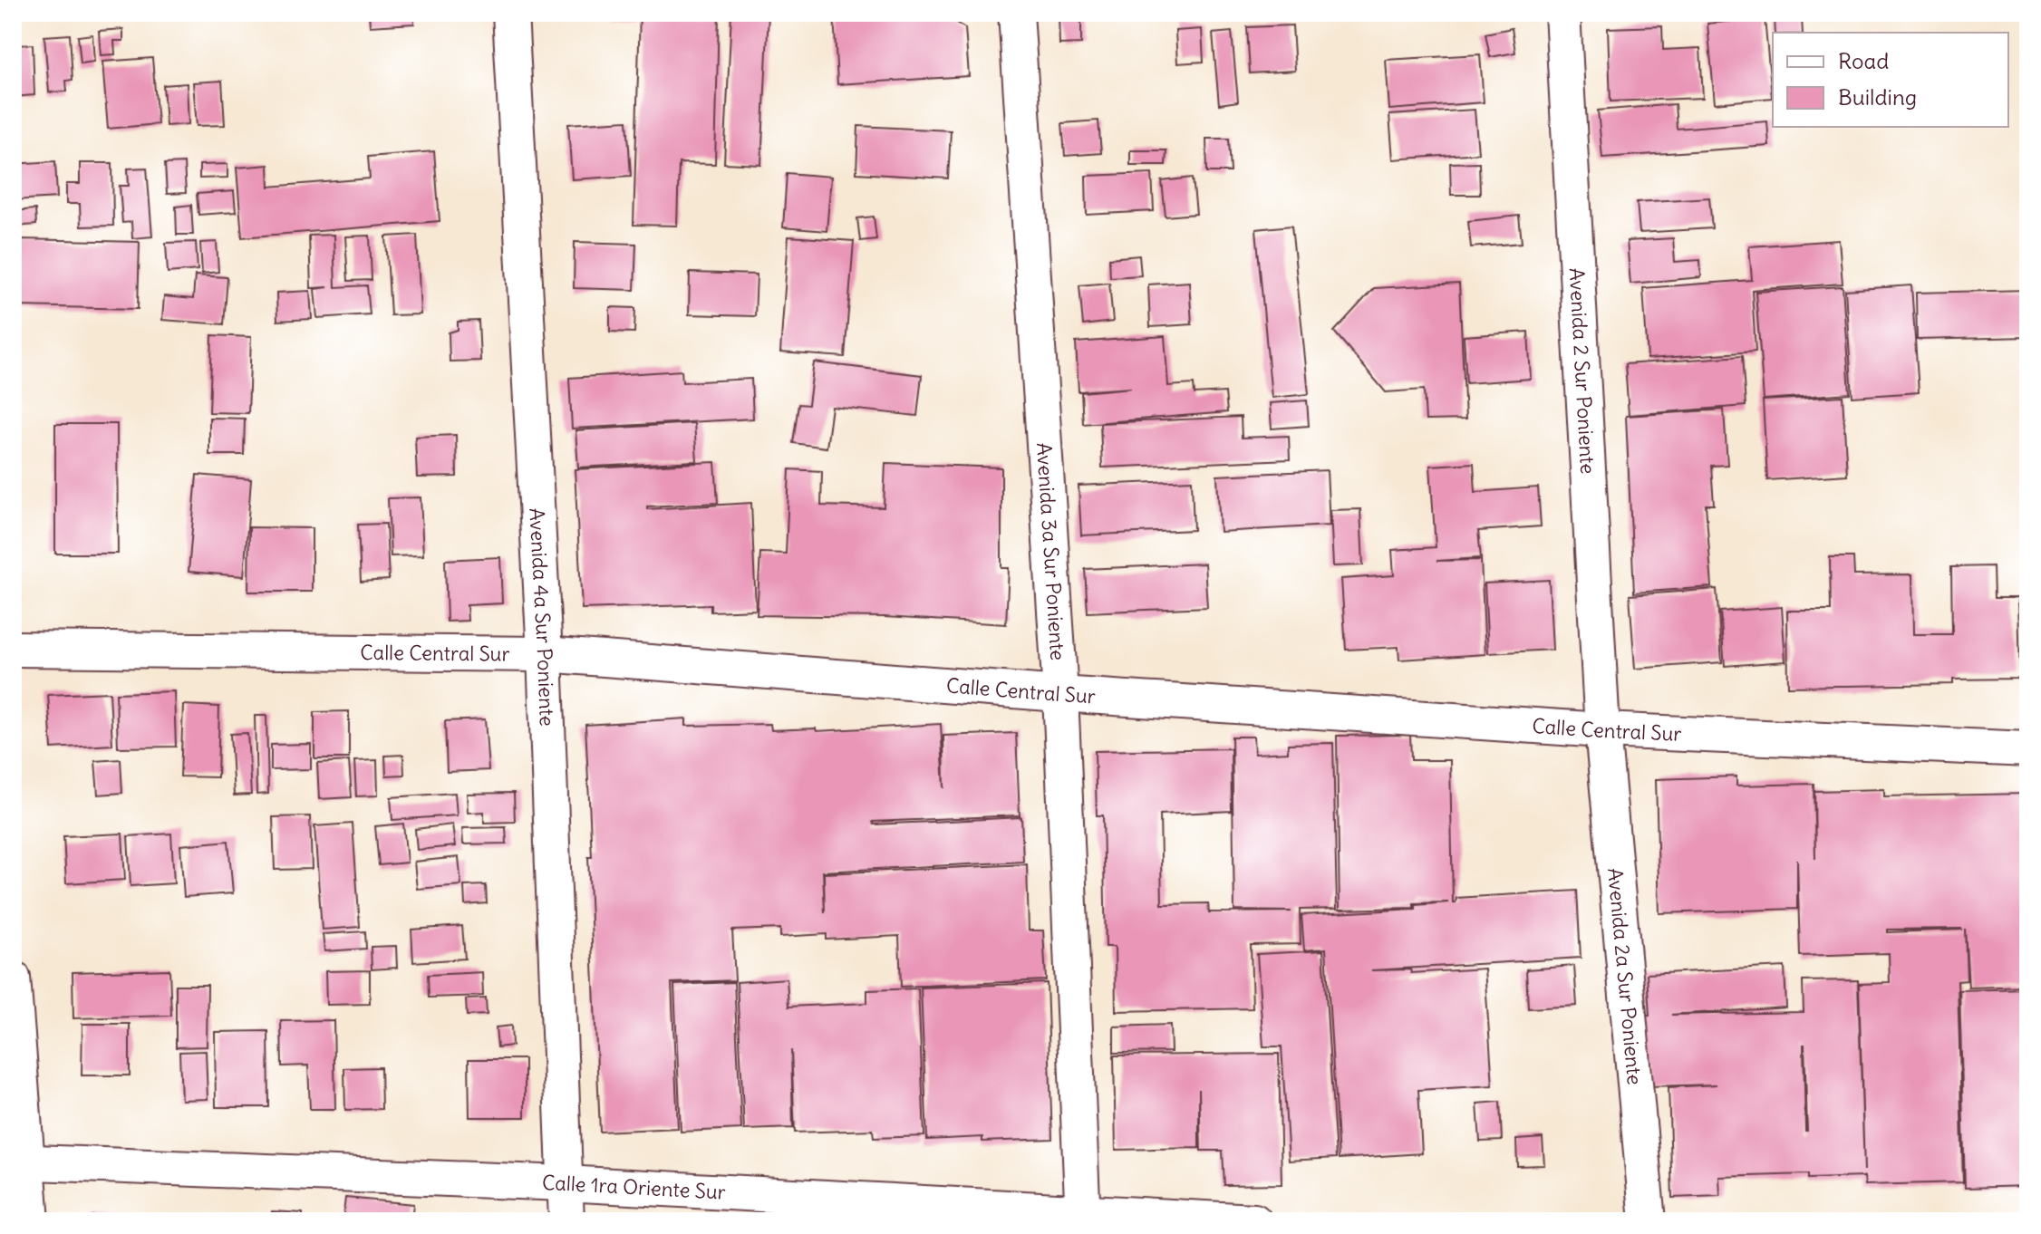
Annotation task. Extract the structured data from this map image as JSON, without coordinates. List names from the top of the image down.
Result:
{
  "streets": {
    "street": [
      "Avenida 2 Sur Poniente",
      "Avenida 3a Sur Poniente",
      "Avenida 4a Sur Poniente",
      "Calle Central Sur",
      "Avenida 2a Sur Poniente",
      "Calle 1ra Oriente Sur"
    ]
  },
  "crossings": [
    ["Avenida 2 Sur Poniente", "Calle Central Sur"],
    ["Avenida 2 Sur Poniente", "Avenida 2a Sur Poniente"],
    ["Avenida 3a Sur Poniente", "Calle Central Sur"],
    ["Avenida 3a Sur Poniente", "Calle 1ra Oriente Sur"],
    ["Avenida 4a Sur Poniente", "Calle Central Sur"],
    ["Avenida 4a Sur Poniente", "Calle 1ra Oriente Sur"],
    ["Calle Central Sur", "Avenida 2a Sur Poniente"]
  ],
  "legend": ["Road", "Building"]
}
